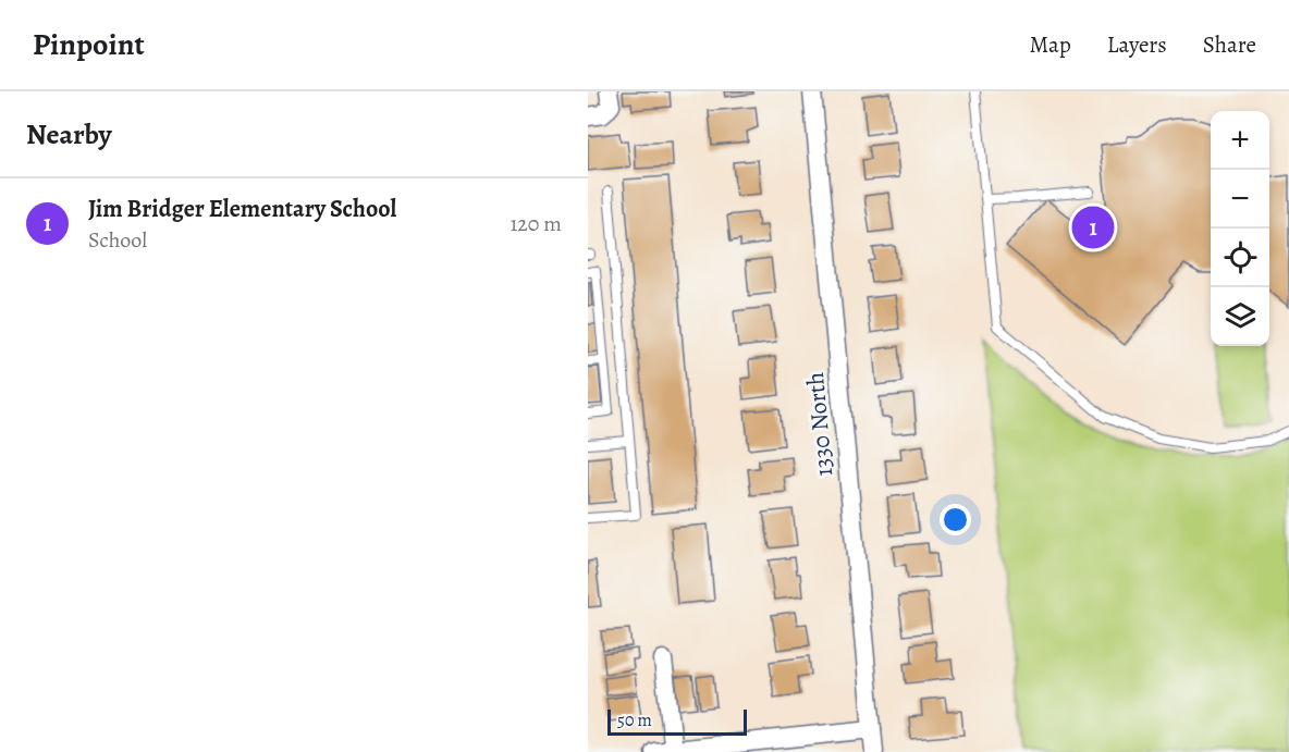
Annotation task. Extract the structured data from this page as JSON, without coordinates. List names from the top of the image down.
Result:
{
  "streets": {
    "street": ["1330 North"]
  },
  "scale_bar": "50 m",
  "page": {
    "header": "Pinpoint",
    "nav": ["Map", "Layers", "Share"],
    "heading": "Nearby",
    "map_buttons": ["+", "−"],
    "list": [
      {
        "mark": "1",
        "name": "Jim Bridger Elementary School",
        "note": "School",
        "value": "120 m"
      }
    ],
    "pins": "1",
    "scale": "50 m"
  }
}
